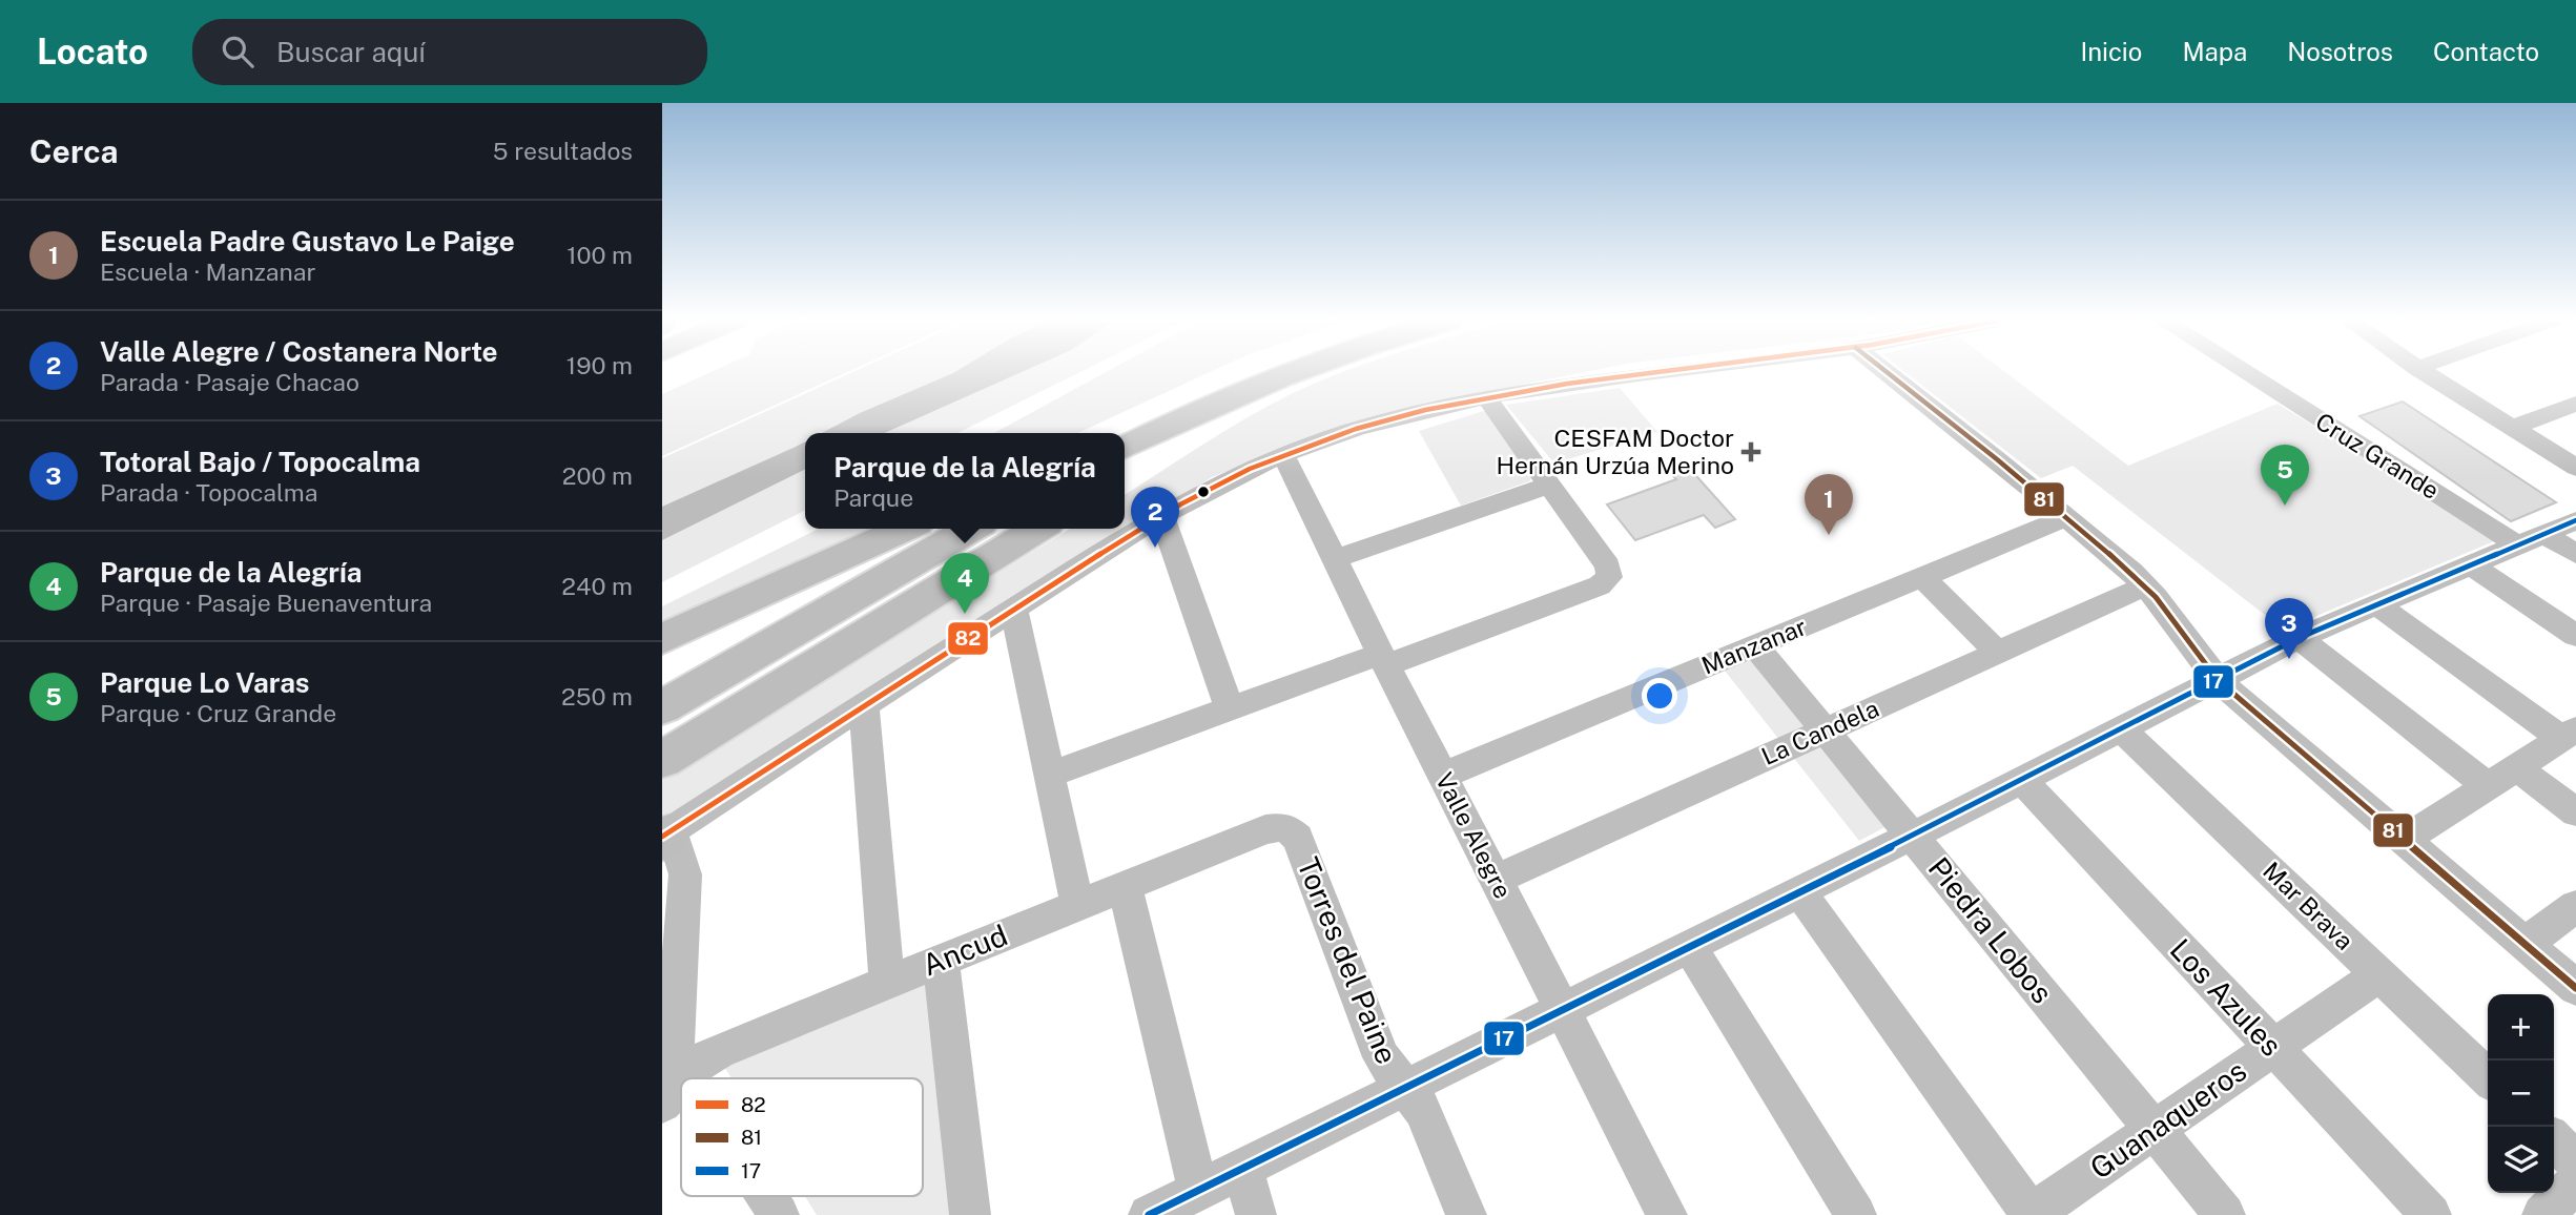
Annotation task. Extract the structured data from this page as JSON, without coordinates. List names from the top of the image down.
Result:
{
  "streets": {
    "street": [
      "Cruz Grande",
      "Manzanar",
      "La Candela",
      "Valle Alegre",
      "Mar Brava",
      "Piedra Lobos",
      "Ancud",
      "Torres del Paine",
      "Los Azules",
      "Guanaqueros"
    ]
  },
  "crossings": [
    ["Manzanar", "Valle Alegre"],
    ["Manzanar", "Piedra Lobos"],
    ["La Candela", "Valle Alegre"],
    ["La Candela", "Piedra Lobos"],
    ["Mar Brava", "Guanaqueros"],
    ["Piedra Lobos", "Guanaqueros"],
    ["Ancud", "Torres del Paine"],
    ["Los Azules", "Guanaqueros"]
  ],
  "places": {
    "health": ["CESFAM Doctor Hernán Urzúa Merino"]
  },
  "lines": ["transit line 82", "transit line 81", "transit line 17"],
  "legend": ["82", "81", "17"],
  "page": {
    "header": "Locato",
    "search": "Buscar aquí",
    "nav": [
      "Inicio",
      "Mapa",
      "Nosotros",
      "Contacto"
    ],
    "heading": ["Cerca", "5 resultados"],
    "list": [
      {
        "mark": "1",
        "name": "Escuela Padre Gustavo Le Paige",
        "note": "Escuela · Manzanar",
        "value": "100 m"
      },
      {
        "mark": "2",
        "name": "Valle Alegre / Costanera Norte",
        "note": "Parada · Pasaje Chacao",
        "value": "190 m"
      },
      {
        "mark": "3",
        "name": "Totoral Bajo / Topocalma",
        "note": "Parada · Topocalma",
        "value": "200 m"
      },
      {
        "mark": "4",
        "name": "Parque de la Alegría",
        "note": "Parque · Pasaje Buenaventura",
        "value": "240 m"
      },
      {
        "mark": "5",
        "name": "Parque Lo Varas",
        "note": "Parque · Cruz Grande",
        "value": "250 m"
      }
    ],
    "popup": ["Parque de la Alegría", "Parque"],
    "pins": [
      "5",
      "1",
      "2",
      "4",
      "3"
    ],
    "map_buttons": ["+", "−"]
  }
}
